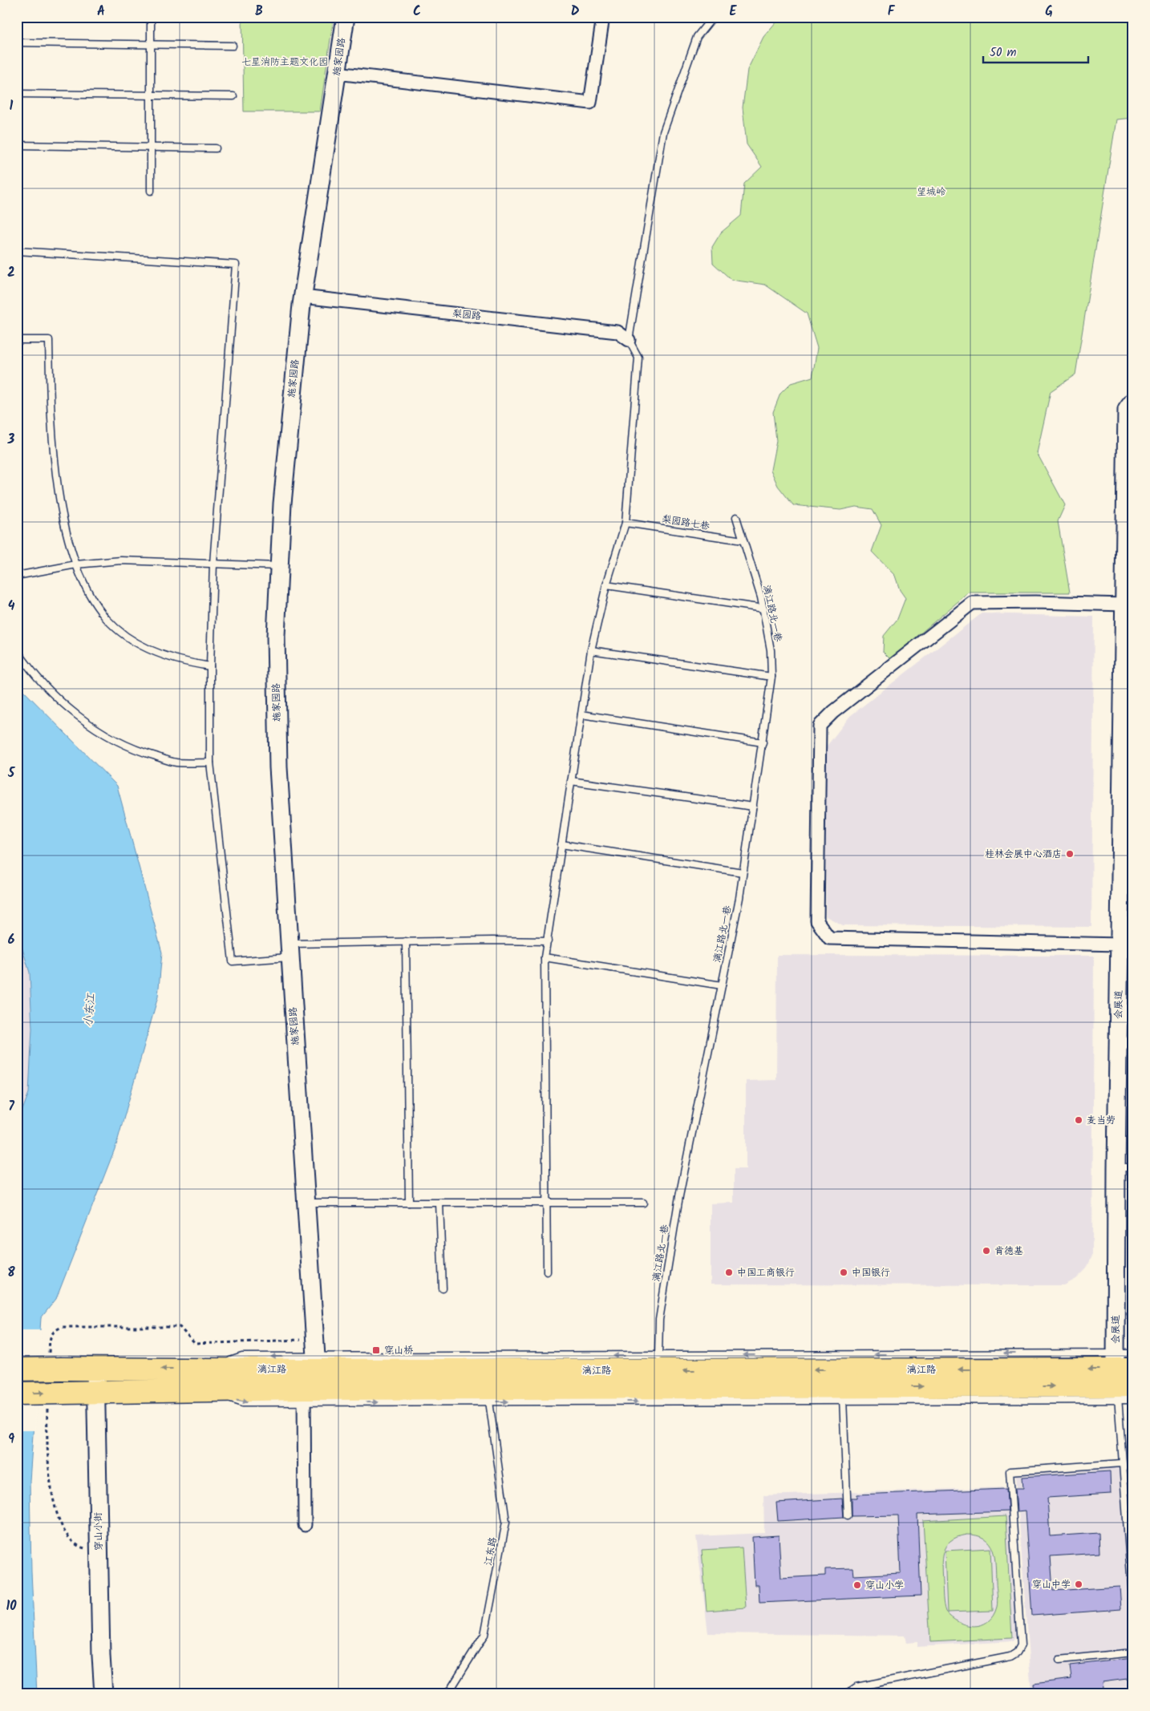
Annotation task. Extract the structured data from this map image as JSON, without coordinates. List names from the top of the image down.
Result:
{
  "streets": {
    "highway": ["漓江路"],
    "street": [
      "施家园路",
      "梨园路",
      "会展道",
      "穿山小街"
    ],
    "lane": ["梨园路七巷", "漓江路北一巷", "江东路"]
  },
  "crossings": [
    ["施家园路", "梨园路"],
    ["施家园路", "漓江路"],
    ["梨园路七巷", "漓江路北一巷"],
    ["会展道", "漓江路"],
    ["漓江路", "穿山小街"]
  ],
  "water": ["小东江"],
  "parks": ["七星消防主题文化园", "望城岭"],
  "places": {
    "other": [
      "桂林会展中心酒店",
      "麦当劳",
      "肯德基",
      "中国工商银行",
      "中国银行",
      "穿山中学",
      "穿山小学"
    ],
    "transit": ["穿山桥"]
  },
  "scale_bar": "50 m",
  "grid": {
    "columns": [
      "A",
      "B",
      "C",
      "D",
      "E",
      "F",
      "G"
    ],
    "rows": [
      "1",
      "2",
      "3",
      "4",
      "5",
      "6",
      "7",
      "8",
      "9",
      "10"
    ]
  }
}
